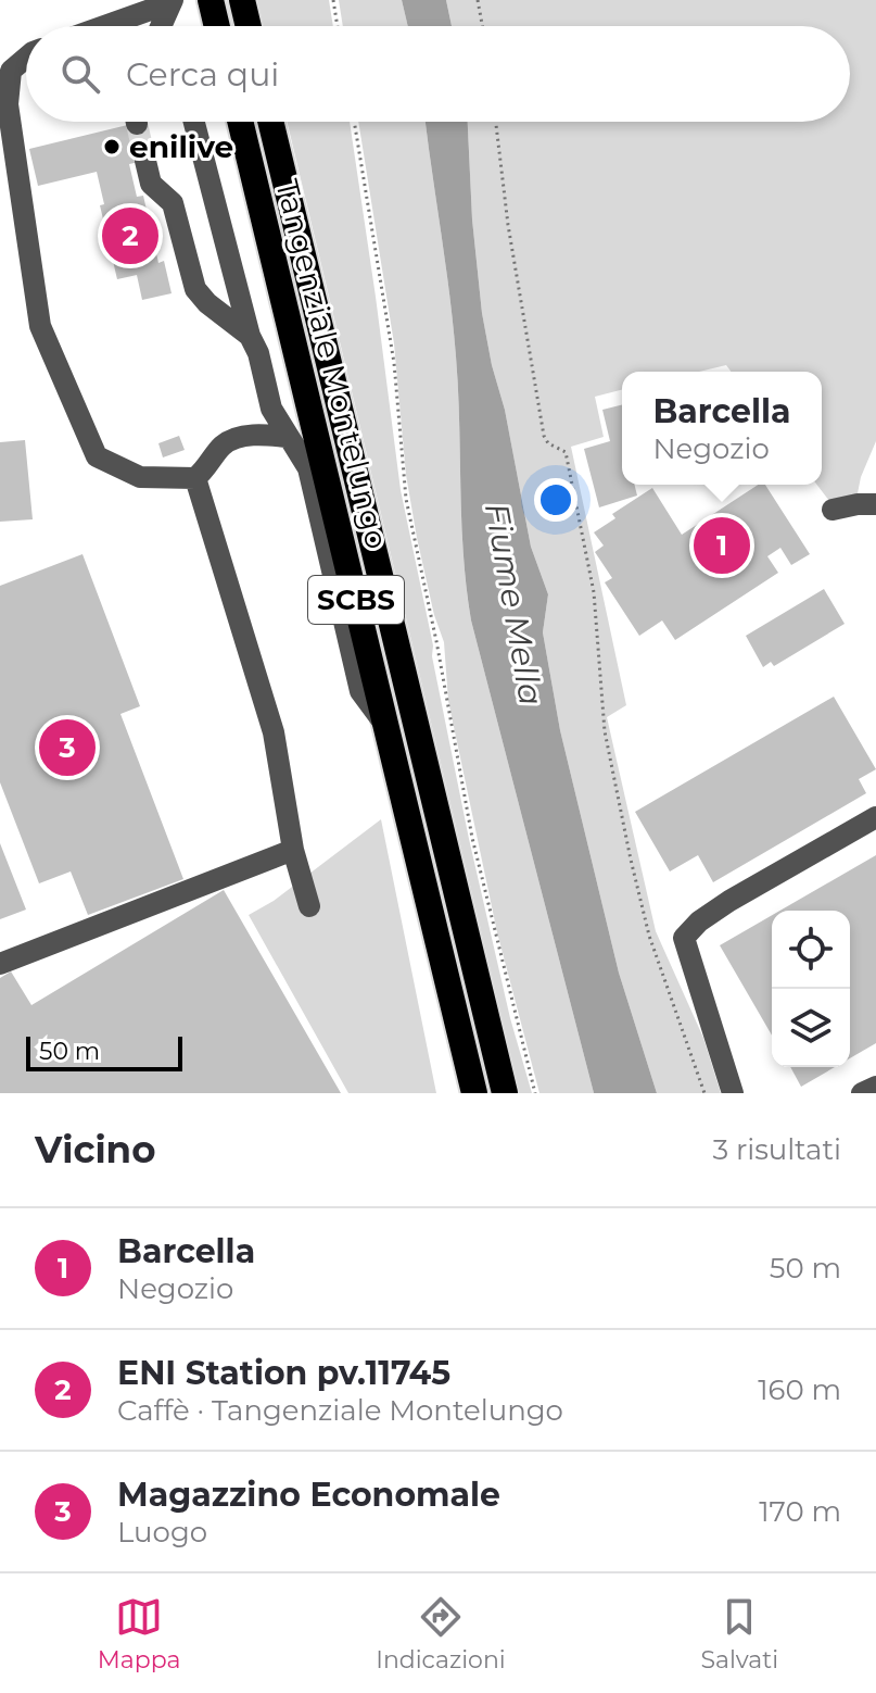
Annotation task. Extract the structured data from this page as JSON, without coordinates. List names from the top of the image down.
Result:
{
  "streets": {
    "highway": ["Tangenziale Montelungo", "SCBS"]
  },
  "water": ["Fiume Mella"],
  "places": ["enilive"],
  "scale_bar": "50 m",
  "page": {
    "search": "Cerca qui",
    "pins": ["2", "1", "3"],
    "popup": ["Barcella", "Negozio"],
    "scale": "50 m",
    "heading": ["Vicino", "3 risultati"],
    "list": [
      {
        "mark": "1",
        "name": "Barcella",
        "note": "Negozio",
        "value": "50 m"
      },
      {
        "mark": "2",
        "name": "ENI Station pv.11745",
        "note": "Caffè · Tangenziale Montelungo",
        "value": "160 m"
      },
      {
        "mark": "3",
        "name": "Magazzino Economale",
        "note": "Luogo",
        "value": "170 m"
      }
    ],
    "nav": ["Mappa", "Indicazioni", "Salvati"]
  }
}
